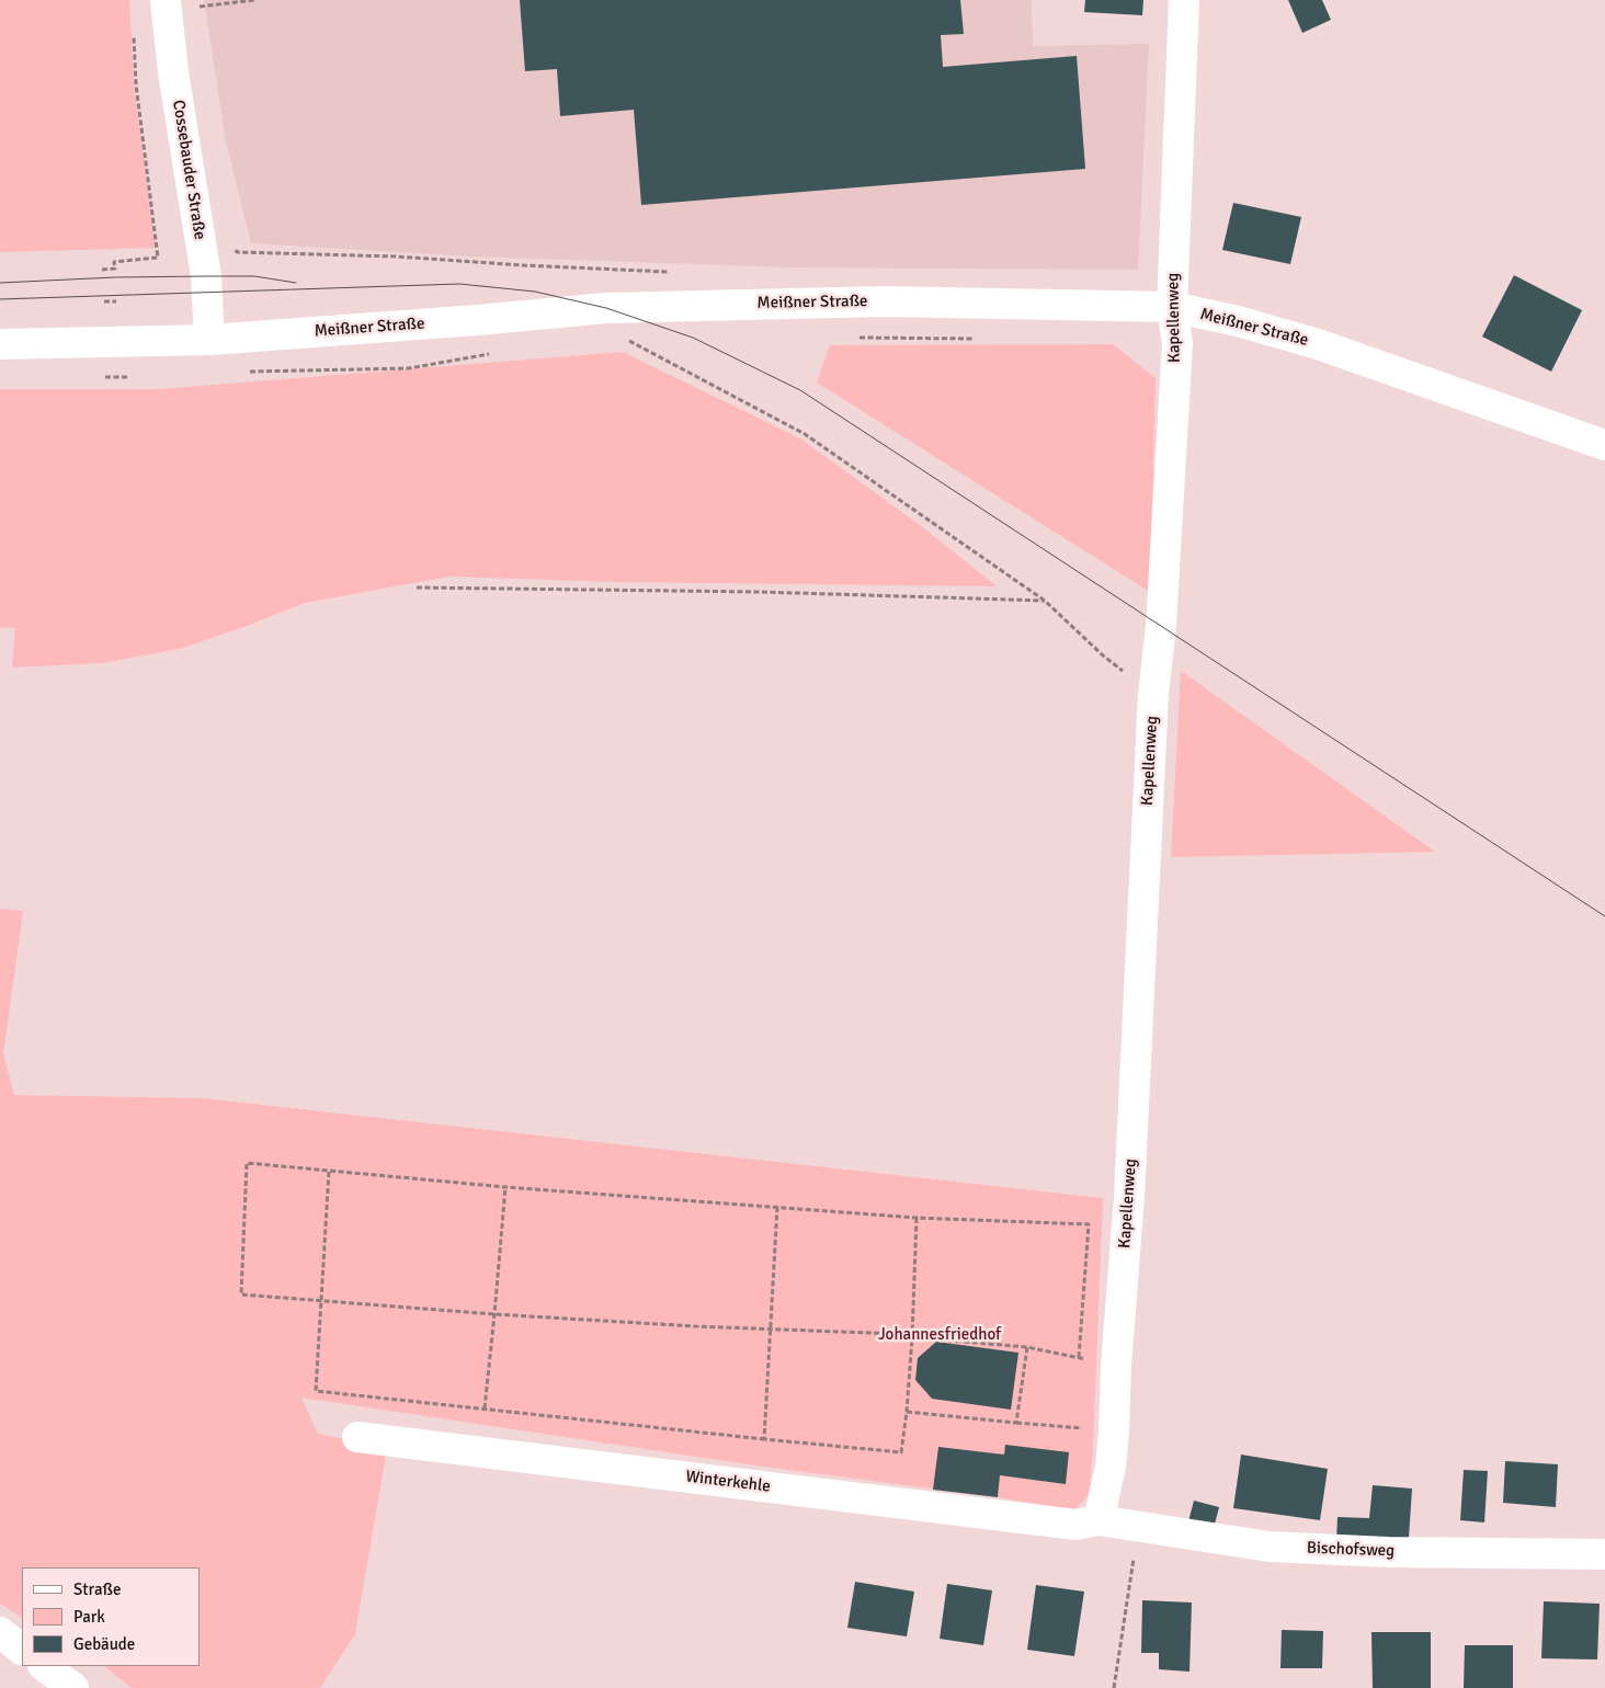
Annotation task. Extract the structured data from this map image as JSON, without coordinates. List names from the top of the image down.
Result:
{
  "streets": {
    "street": [
      "Cossebauder Straße",
      "Meißner Straße",
      "Kapellenweg",
      "Winterkehle",
      "Bischofsweg"
    ]
  },
  "crossings": [
    ["Cossebauder Straße", "Meißner Straße"],
    ["Meißner Straße", "Kapellenweg"],
    ["Kapellenweg", "Winterkehle"],
    ["Kapellenweg", "Bischofsweg"],
    ["Winterkehle", "Bischofsweg"]
  ],
  "parks": ["Johannesfriedhof"],
  "legend": ["Straße", "Park", "Gebäude"]
}
